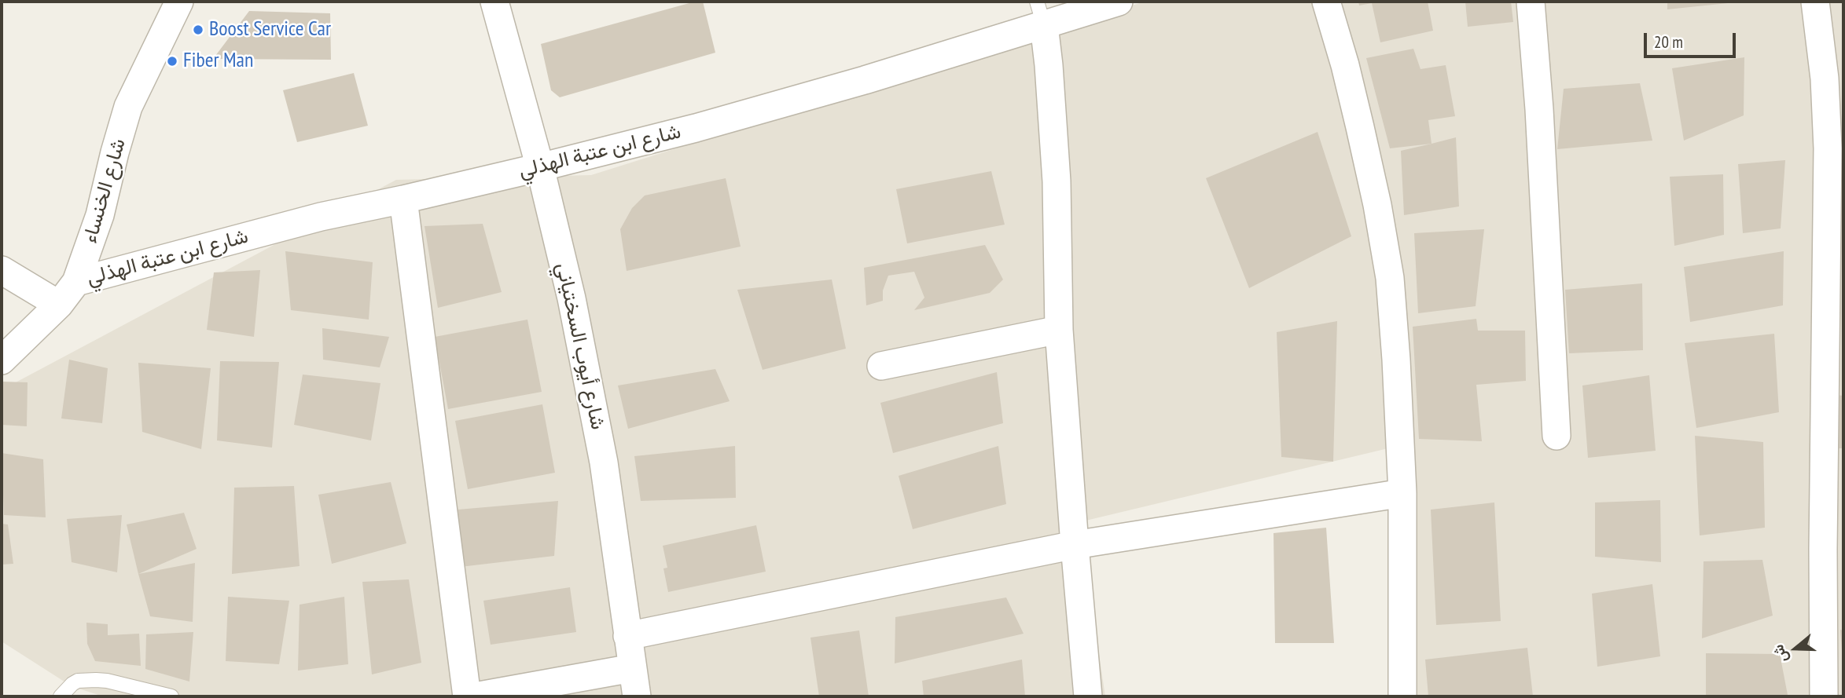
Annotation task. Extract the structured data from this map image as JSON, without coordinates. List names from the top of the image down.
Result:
{
  "streets": {
    "street": ["شارع ابن عتبة الهذلي", "شارع الخنساء", "شارع أيوب السختياني"]
  },
  "crossings": [
    ["شارع ابن عتبة الهذلي", "شارع الخنساء"],
    ["شارع ابن عتبة الهذلي", "شارع أيوب السختياني"]
  ],
  "places": ["Boost Service Car", "Fiber Man"],
  "scale_bar": "20 m",
  "north": "left"
}
